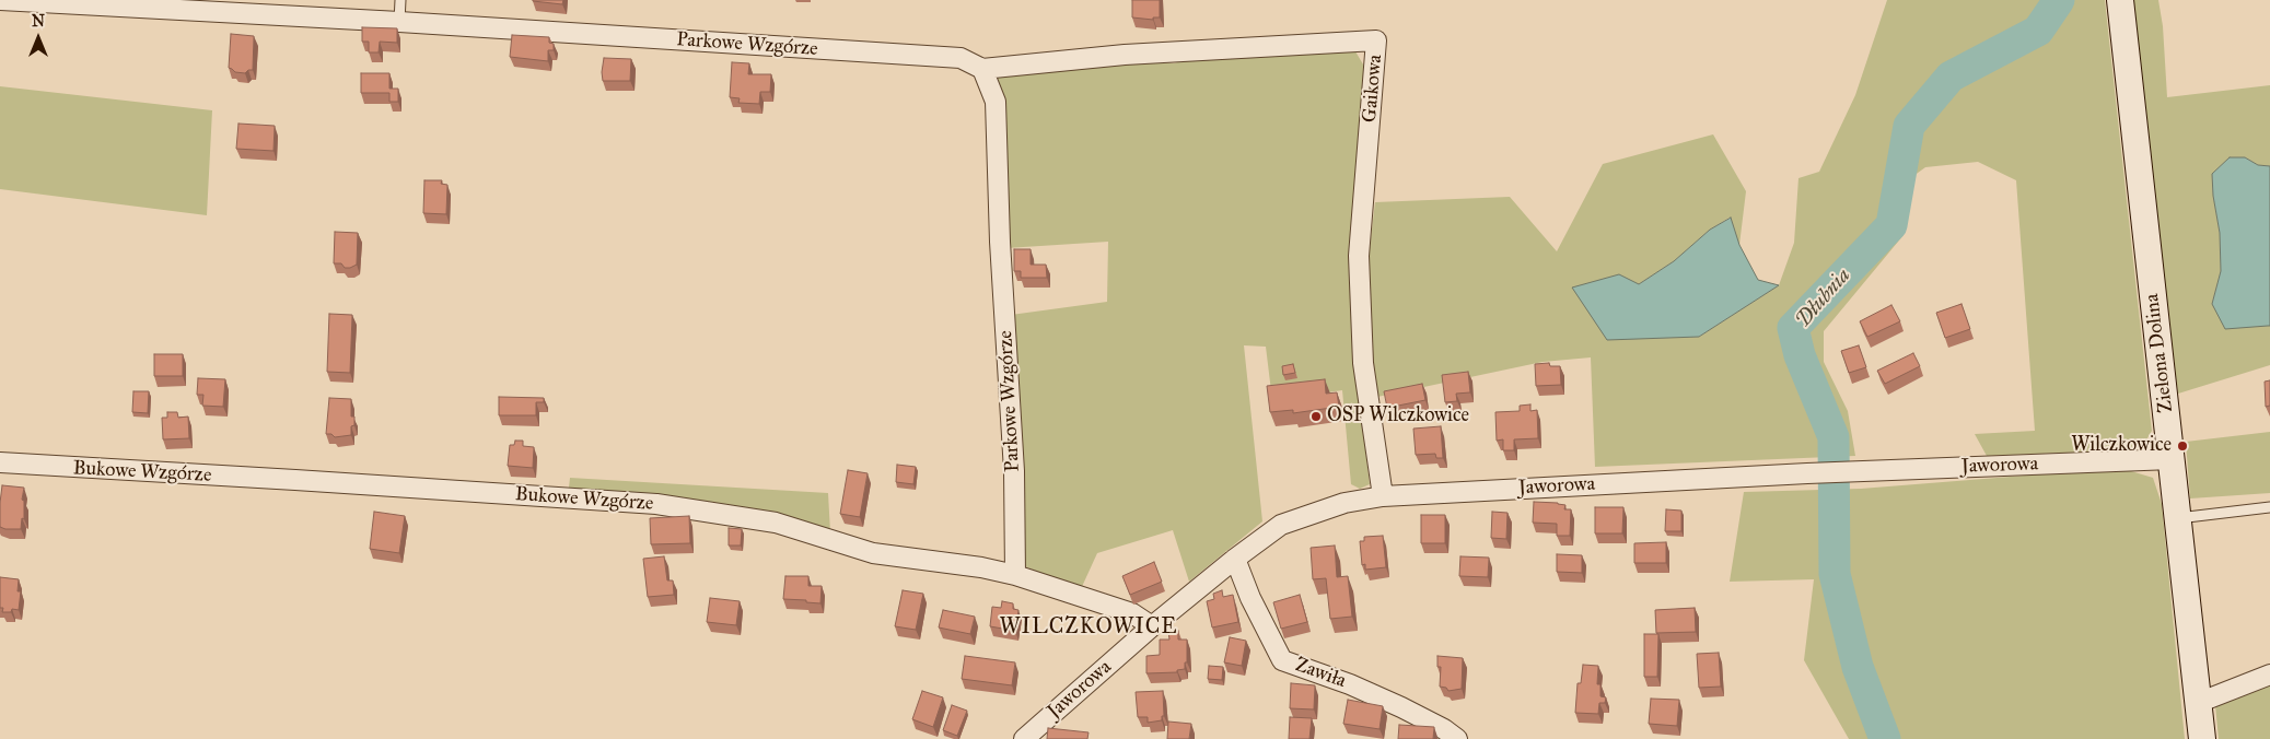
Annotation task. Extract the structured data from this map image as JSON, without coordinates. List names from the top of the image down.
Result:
{
  "streets": {
    "street": [
      "Parkowe Wzgórze",
      "Gaikowa",
      "Zielona Dolina",
      "Jaworowa",
      "Bukowe Wzgórze",
      "Zawiła"
    ]
  },
  "crossings": [
    ["Parkowe Wzgórze", "Gaikowa"],
    ["Parkowe Wzgórze", "Bukowe Wzgórze"],
    ["Gaikowa", "Jaworowa"],
    ["Zielona Dolina", "Jaworowa"],
    ["Jaworowa", "Bukowe Wzgórze"],
    ["Jaworowa", "Zawiła"]
  ],
  "districts": ["WILCZKOWICE"],
  "water": ["Dłubnia"],
  "places": ["OSP Wilczkowice", "Wilczkowice"],
  "north": "top"
}
